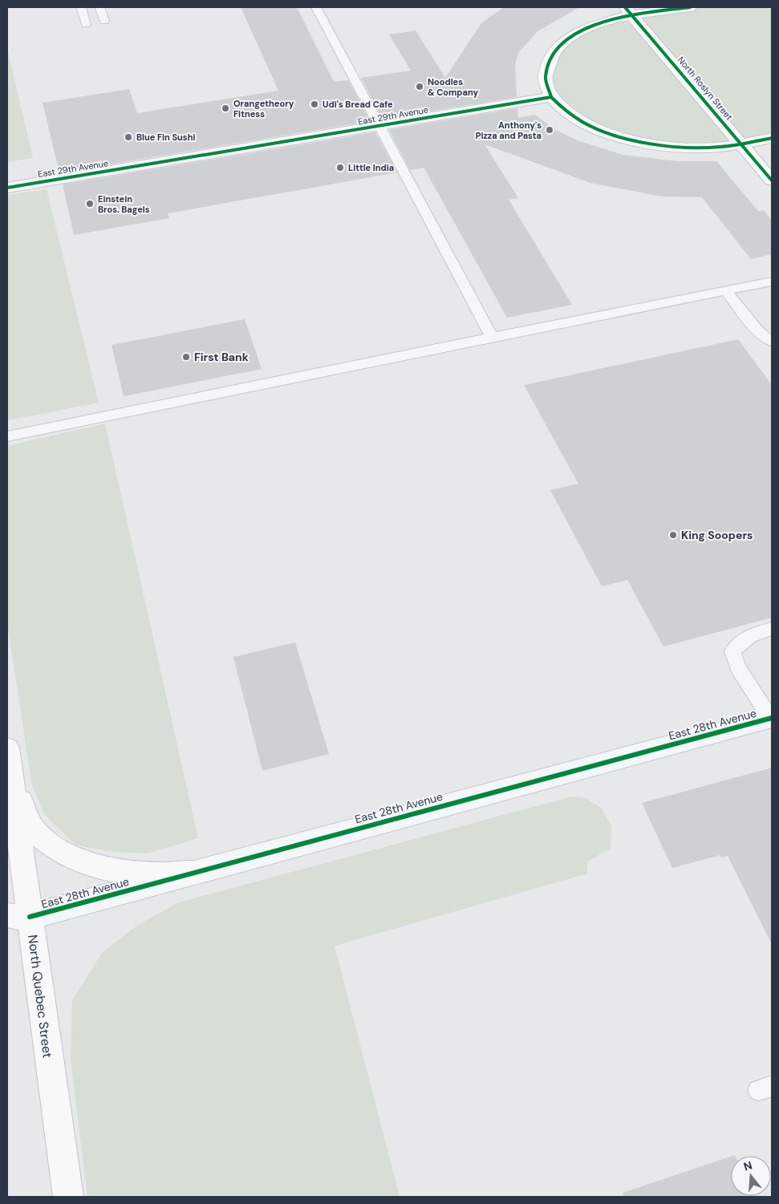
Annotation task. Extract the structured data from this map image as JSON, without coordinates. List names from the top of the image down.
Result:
{
  "streets": {
    "street": [
      "North Roslyn Street",
      "East 29th Avenue",
      "East 28th Avenue",
      "North Quebec Street"
    ]
  },
  "crossings": [
    ["East 28th Avenue", "North Quebec Street"]
  ],
  "places": [
    "Noodles & Company",
    "Udi's Bread Cafe",
    "Orangetheory Fitness",
    "Anthony's Pizza and Pasta",
    "Blue Fin Sushi",
    "Little India",
    "Einstein Bros. Bagels",
    "First Bank",
    "King Soopers"
  ],
  "north": "top"
}
